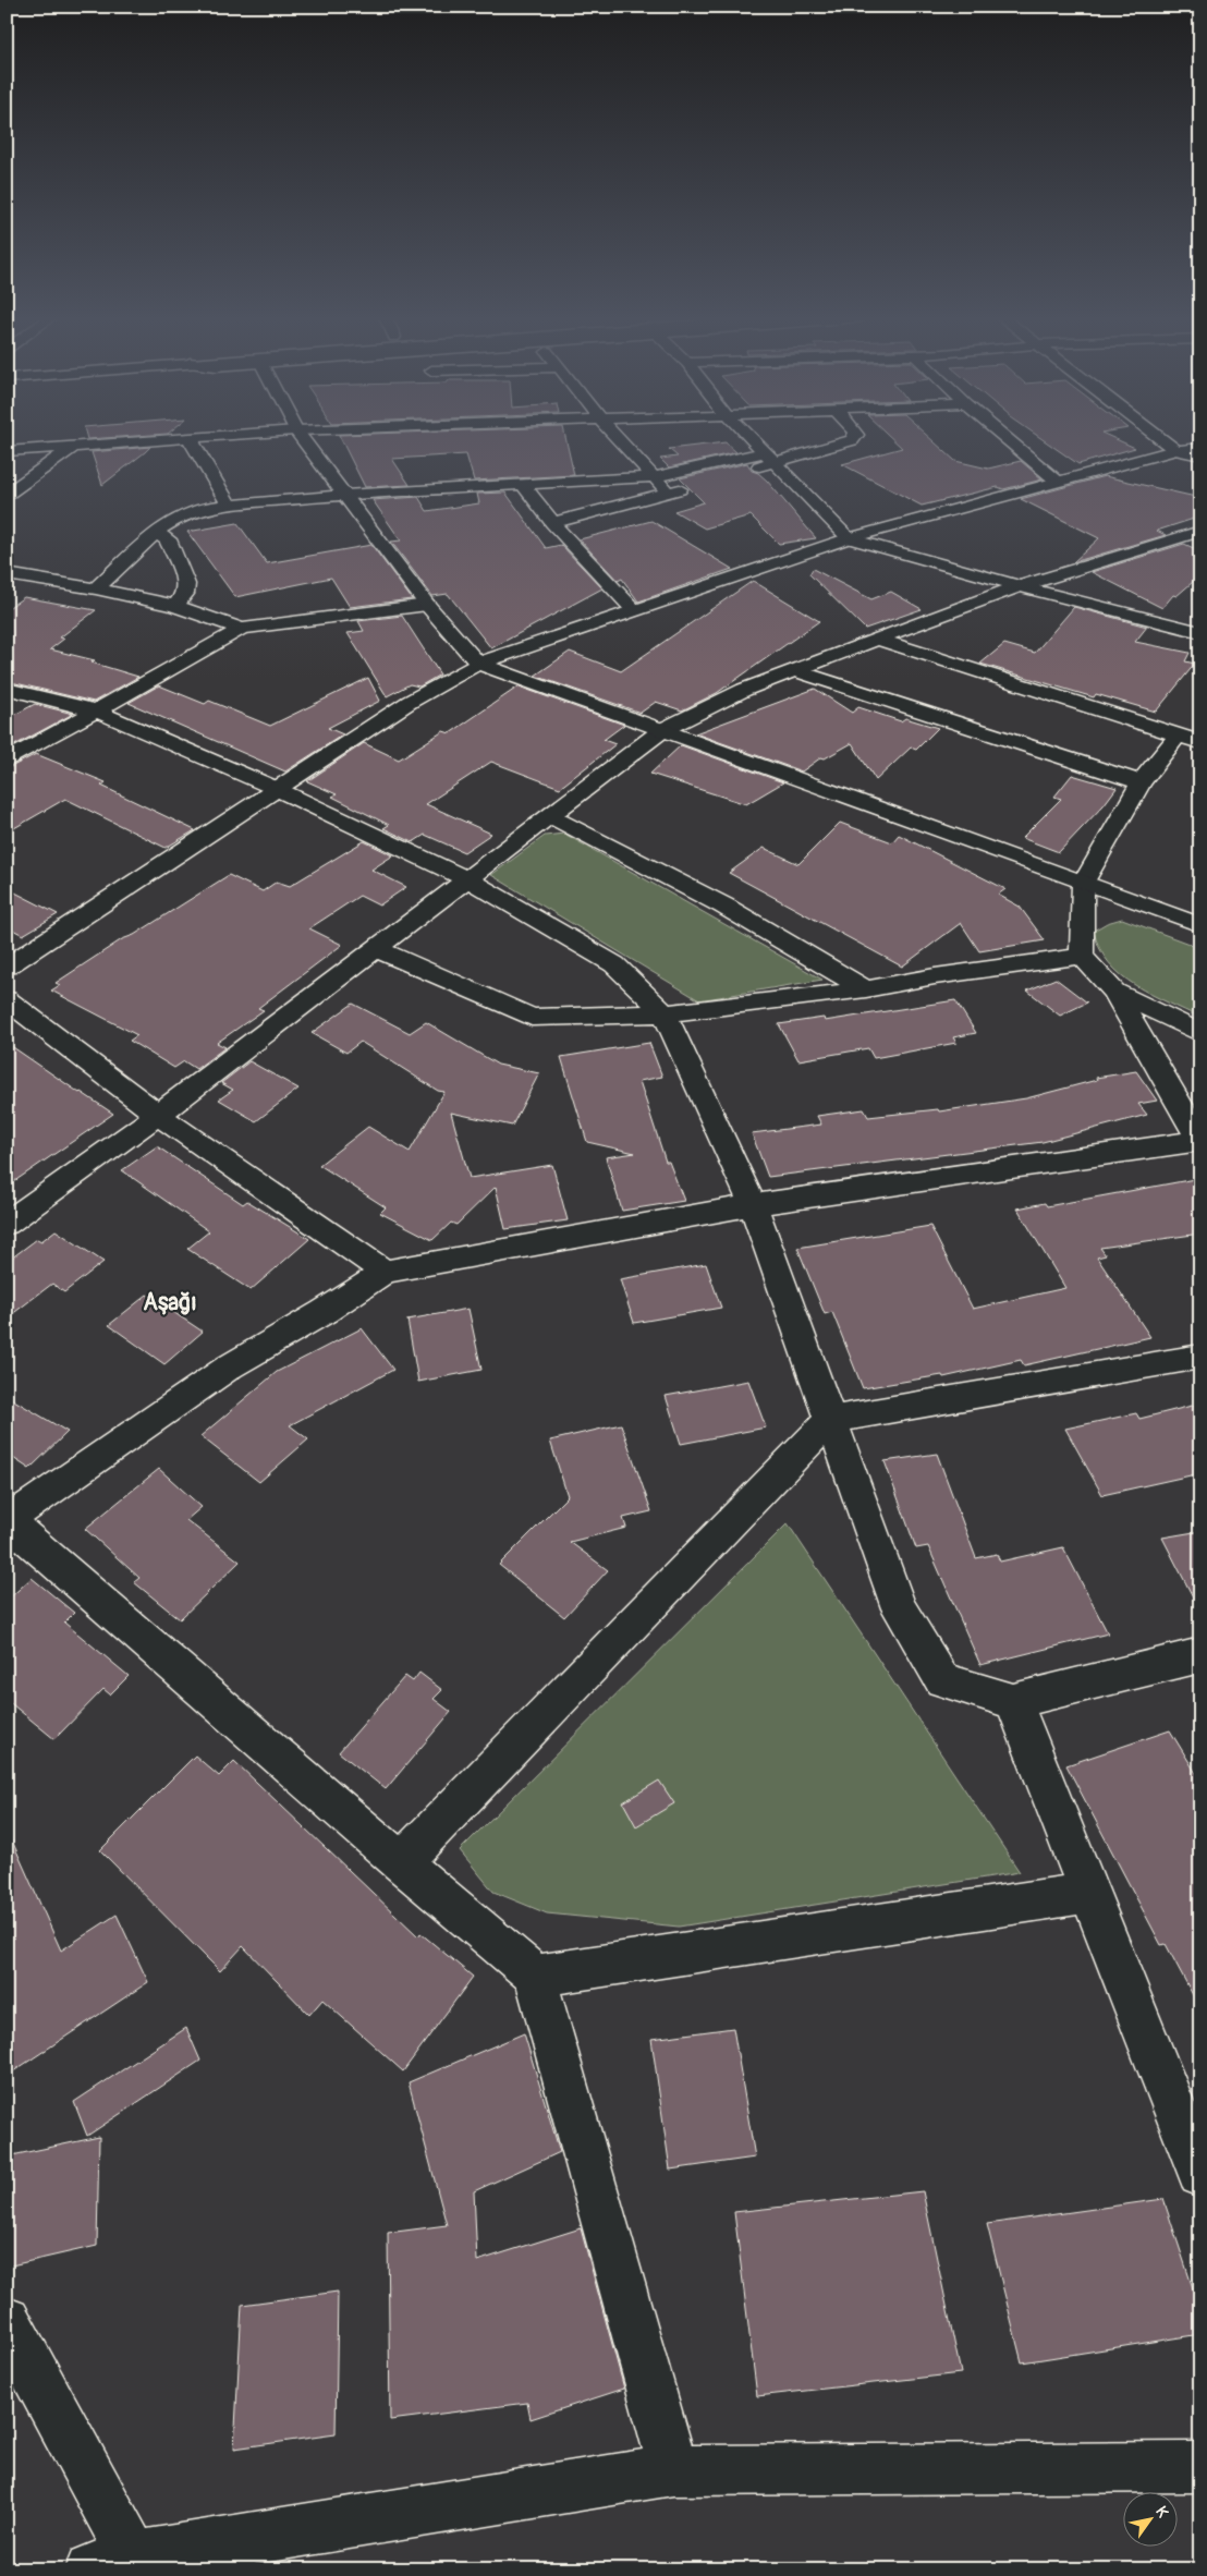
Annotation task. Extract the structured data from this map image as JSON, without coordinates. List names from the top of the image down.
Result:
{
  "districts": ["Aşağı"],
  "north": "top right"
}
